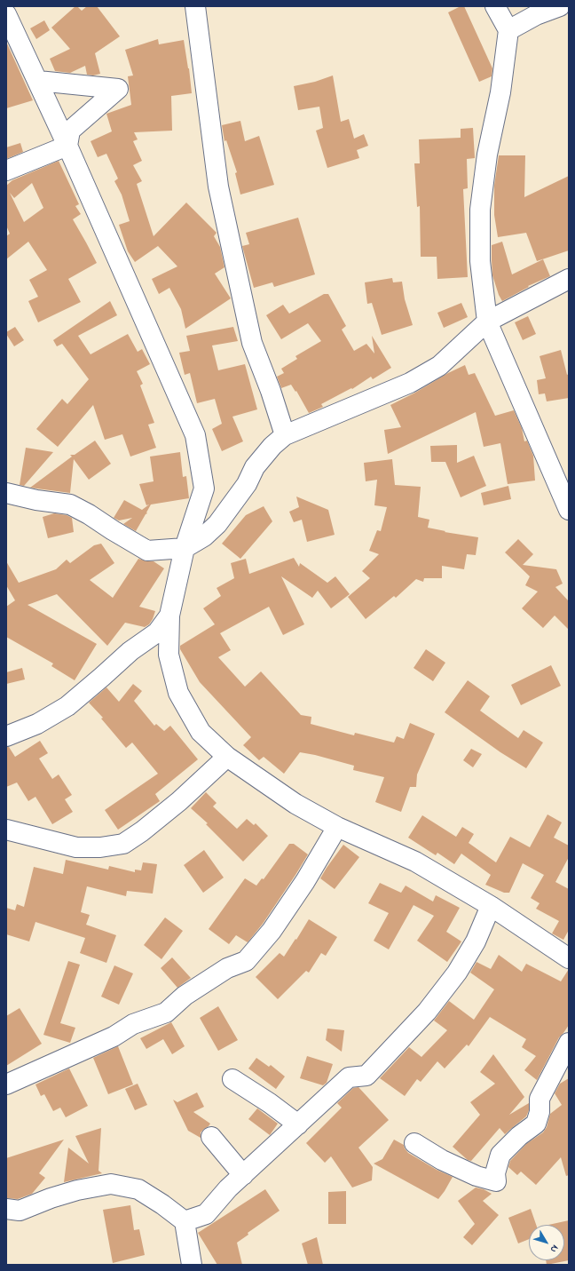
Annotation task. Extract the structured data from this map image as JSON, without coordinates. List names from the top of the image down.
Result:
{
  "north": "bottom right"
}
